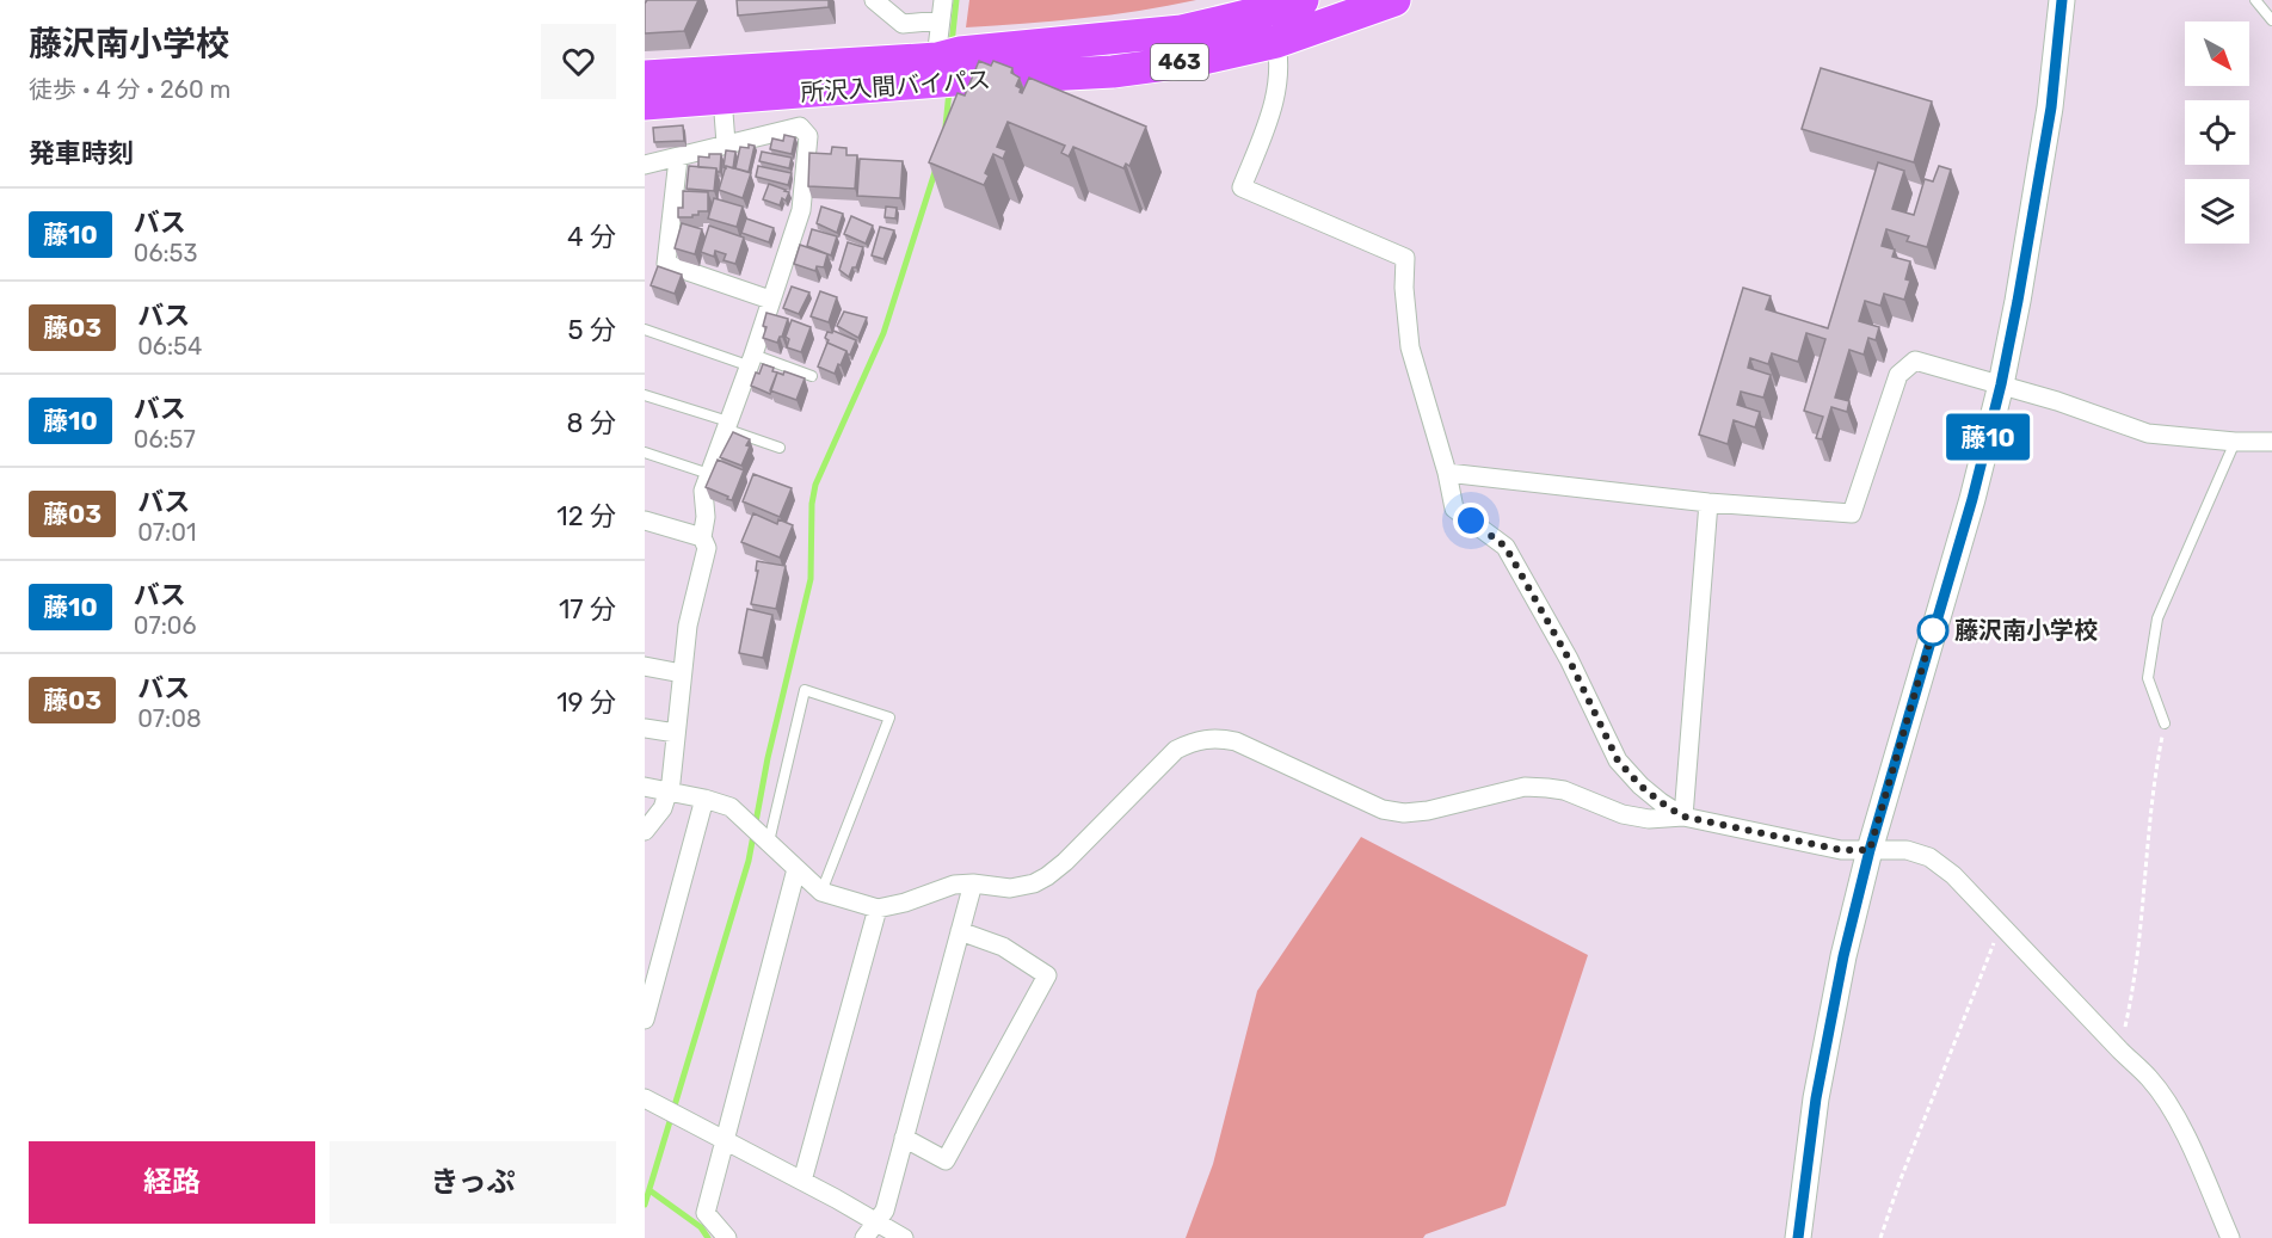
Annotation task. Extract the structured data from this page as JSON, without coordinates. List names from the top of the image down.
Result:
{
  "streets": {
    "highway": ["463", "所沢入間バイパス"]
  },
  "places": ["藤沢南小学校"],
  "lines": ["bus line 藤10"],
  "north": "bottom right",
  "page": {
    "heading": [
      ["藤沢南小学校", "徒歩 · 4 分 · 260 m"],
      "発車時刻"
    ],
    "on_map": "藤10",
    "list": [
      {
        "mark": "藤10",
        "name": "バス",
        "note": "06:53",
        "value": "4 分"
      },
      {
        "mark": "藤03",
        "name": "バス",
        "note": "06:54",
        "value": "5 分"
      },
      {
        "mark": "藤10",
        "name": "バス",
        "note": "06:57",
        "value": "8 分"
      },
      {
        "mark": "藤03",
        "name": "バス",
        "note": "07:01",
        "value": "12 分"
      },
      {
        "mark": "藤10",
        "name": "バス",
        "note": "07:06",
        "value": "17 分"
      },
      {
        "mark": "藤03",
        "name": "バス",
        "note": "07:08",
        "value": "19 分"
      }
    ],
    "buttons": ["経路", "きっぷ"]
  }
}
